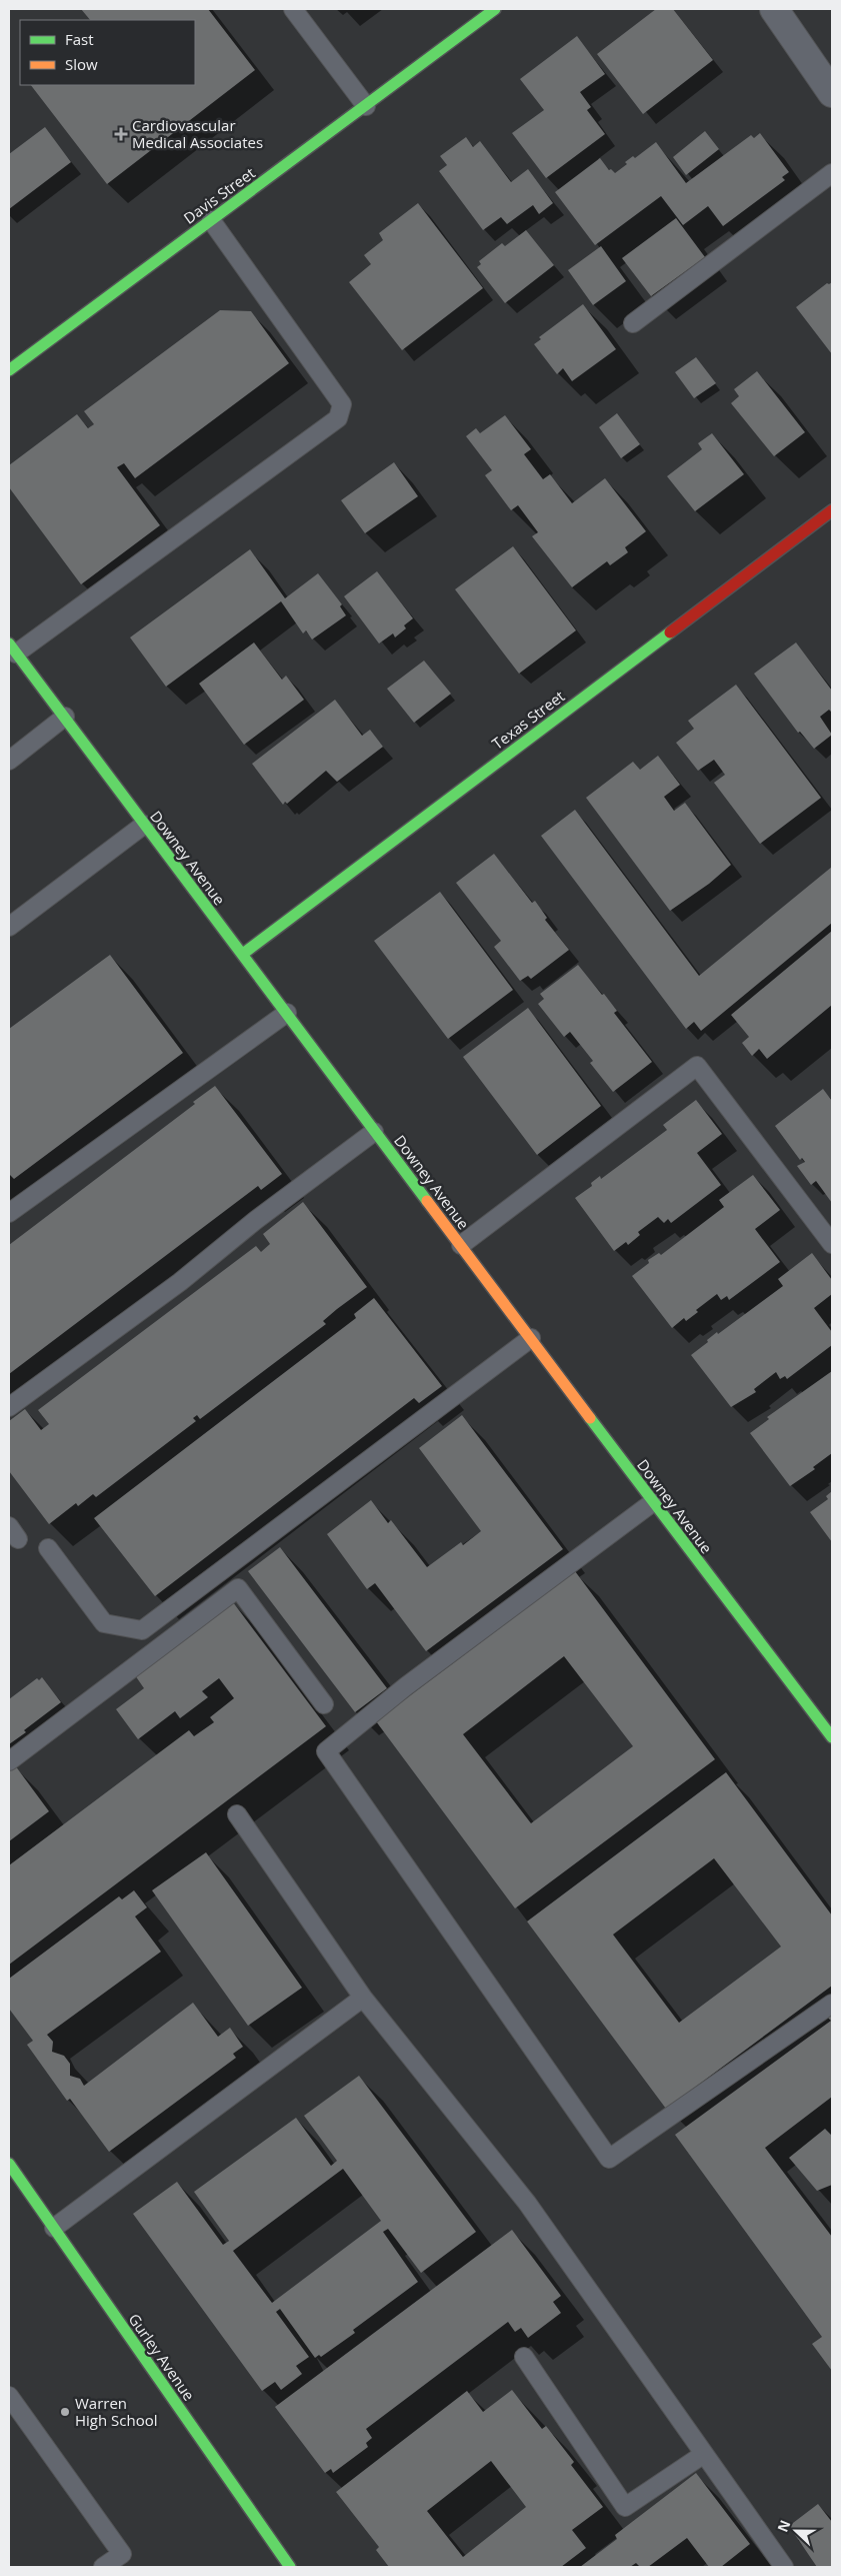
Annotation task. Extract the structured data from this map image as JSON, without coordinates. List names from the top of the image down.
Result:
{
  "streets": {
    "street": [
      "Davis Street",
      "Texas Street",
      "Downey Avenue",
      "Gurley Avenue"
    ]
  },
  "crossings": [
    ["Texas Street", "Downey Avenue"]
  ],
  "places": {
    "health": ["Cardiovascular Medical Associates"],
    "other": ["Warren High School"]
  },
  "legend": ["Fast", "Slow"],
  "north": "left"
}
